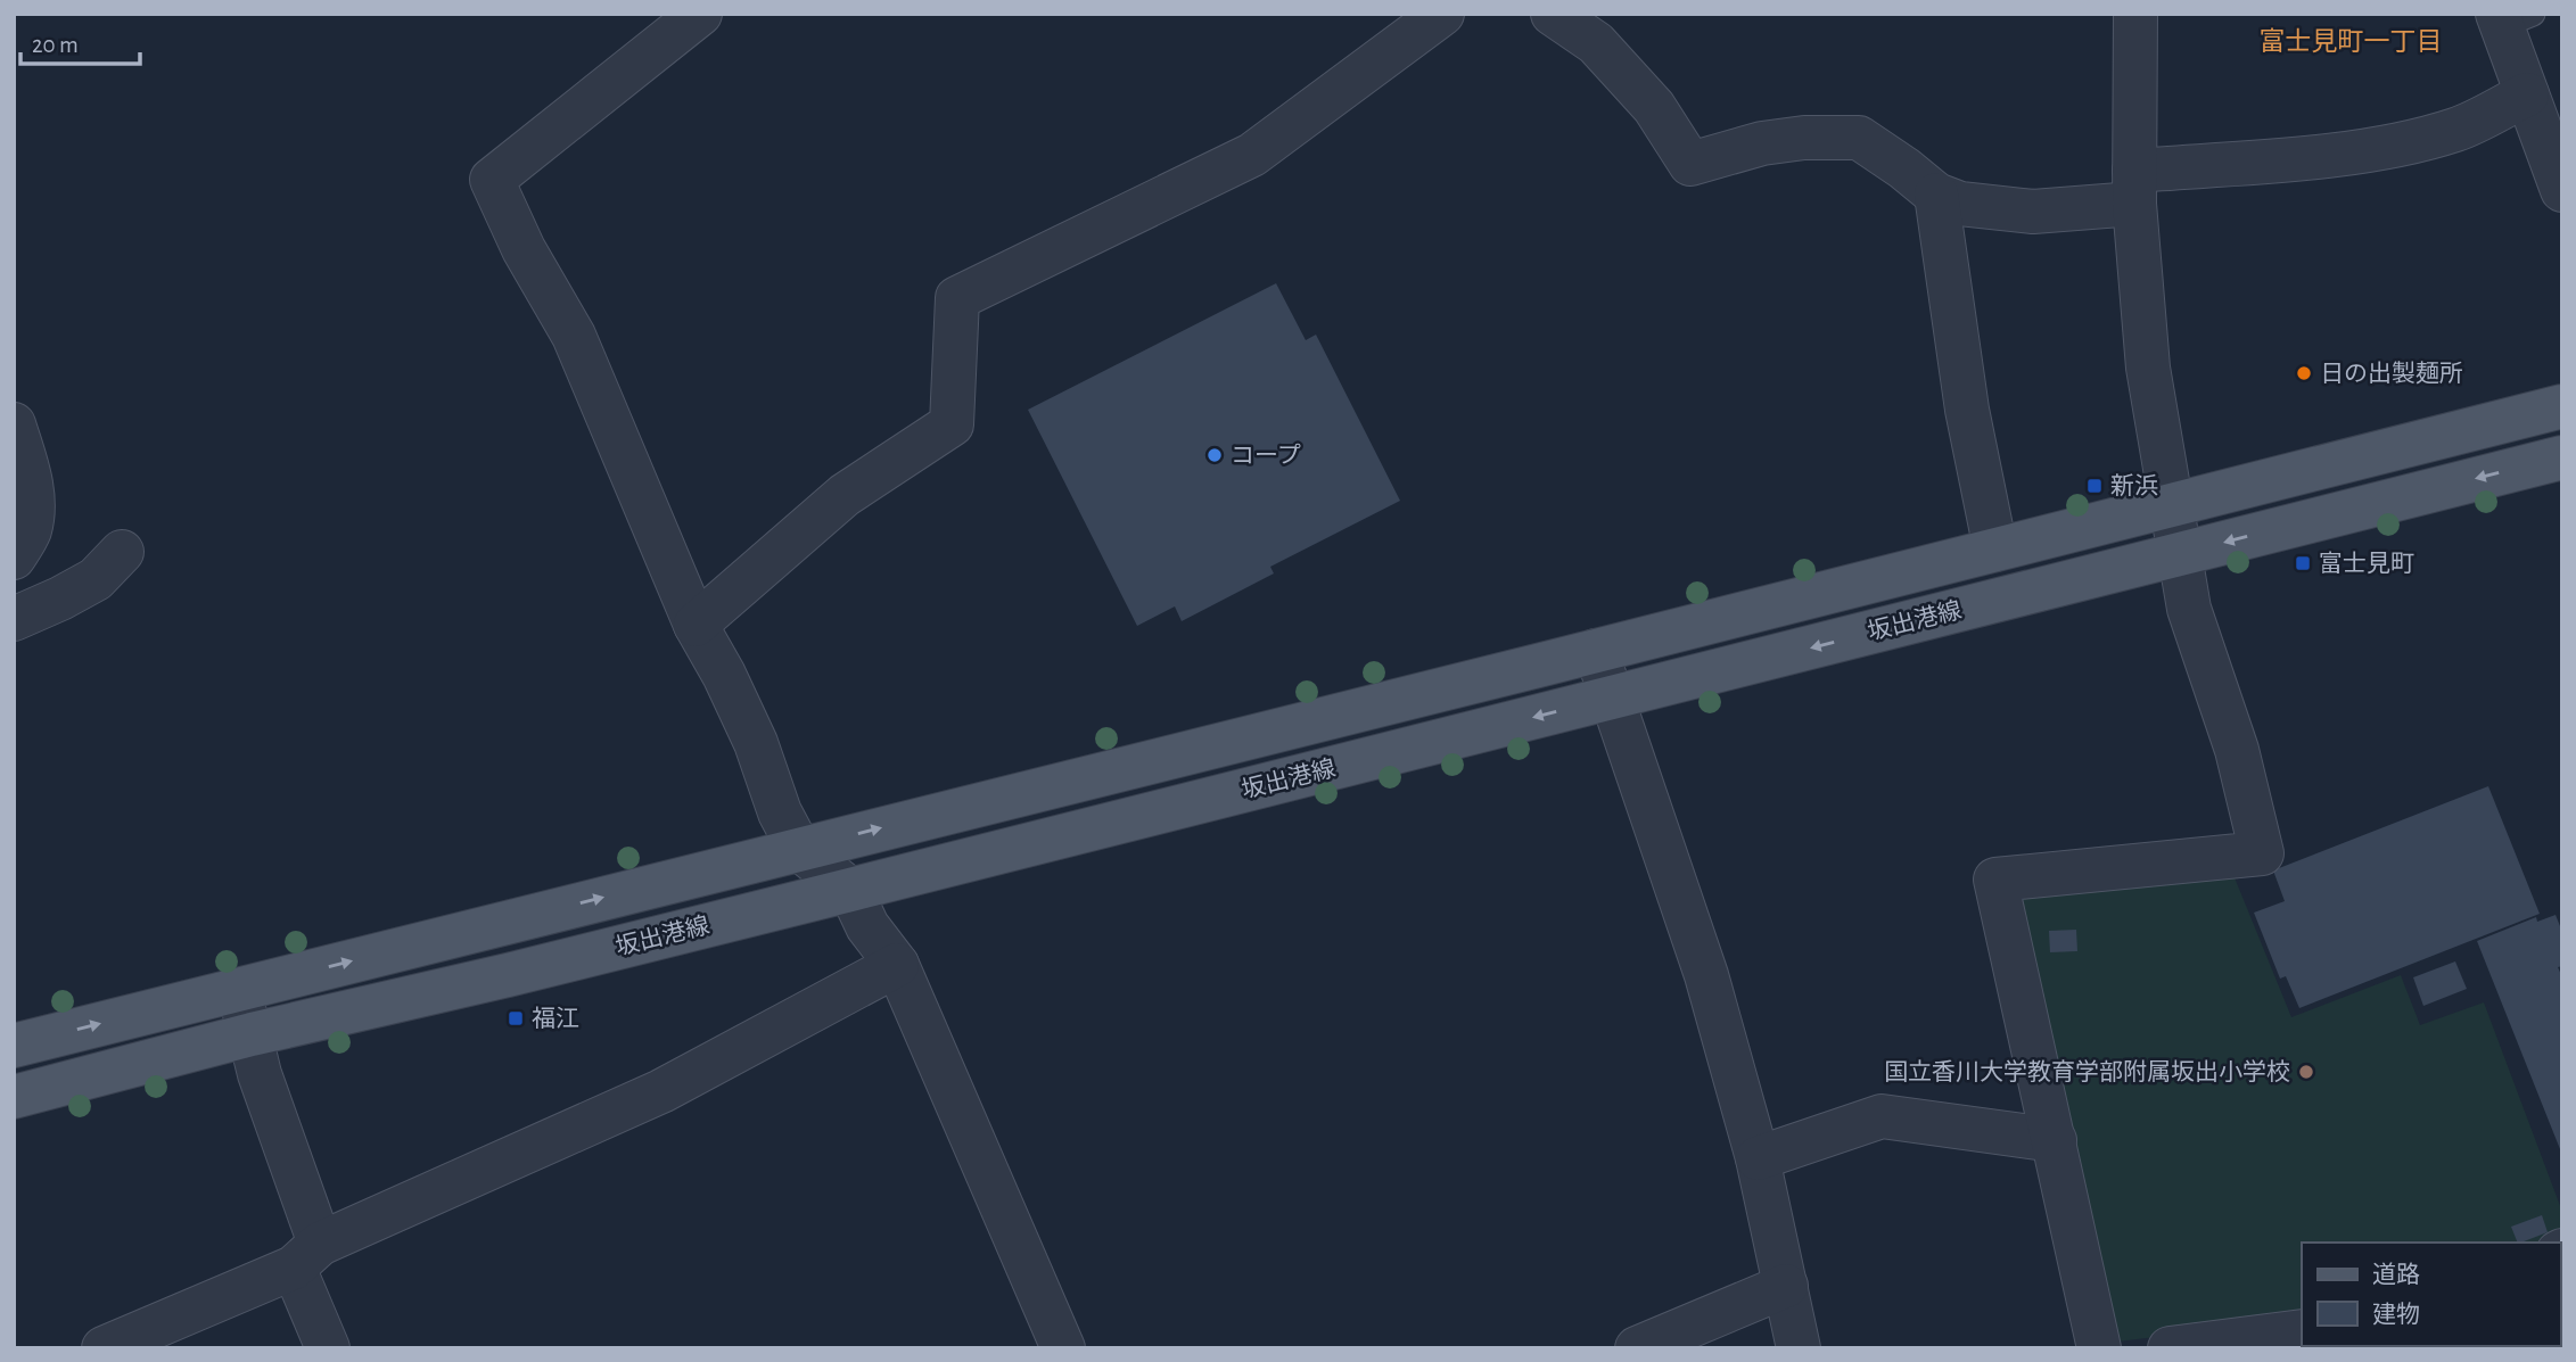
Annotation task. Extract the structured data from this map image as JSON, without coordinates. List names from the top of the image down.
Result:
{
  "streets": {
    "main road": ["坂出港線"]
  },
  "districts": ["富士見町一丁目"],
  "places": {
    "other": ["日の出製麺所", "コープ", "国立香川大学教育学部附属坂出小学校"],
    "transit": ["新浜", "富士見町", "福江"]
  },
  "legend": ["道路", "建物"],
  "scale_bar": "20 m"
}
